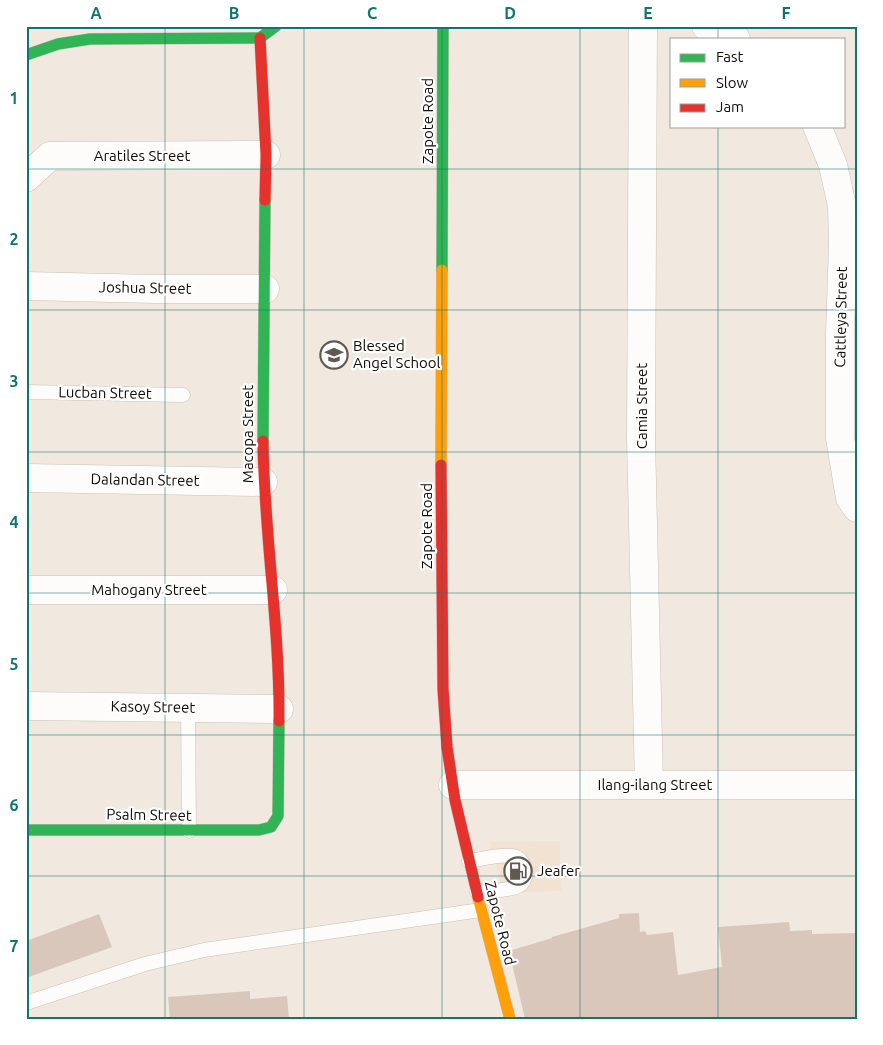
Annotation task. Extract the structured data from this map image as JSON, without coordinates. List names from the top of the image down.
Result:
{
  "streets": {
    "street": [
      "Zapote Road",
      "Aratiles Street",
      "Joshua Street",
      "Cattleya Street",
      "Camia Street",
      "Macopa Street",
      "Dalandan Street",
      "Mahogany Street",
      "Kasoy Street",
      "Ilang-ilang Street",
      "Psalm Street"
    ],
    "lane": ["Lucban Street"]
  },
  "crossings": [
    ["Zapote Road", "Ilang-ilang Street"],
    ["Aratiles Street", "Macopa Street"],
    ["Joshua Street", "Macopa Street"],
    ["Camia Street", "Ilang-ilang Street"],
    ["Macopa Street", "Dalandan Street"],
    ["Macopa Street", "Mahogany Street"],
    ["Macopa Street", "Kasoy Street"],
    ["Macopa Street", "Psalm Street"]
  ],
  "places": {
    "school or university": ["Blessed Angel School"],
    "fuel station": ["Jeafer"]
  },
  "legend": ["Fast", "Slow", "Jam"],
  "grid": {
    "columns": [
      "A",
      "B",
      "C",
      "D",
      "E",
      "F"
    ],
    "rows": [
      "1",
      "2",
      "3",
      "4",
      "5",
      "6",
      "7"
    ]
  }
}
